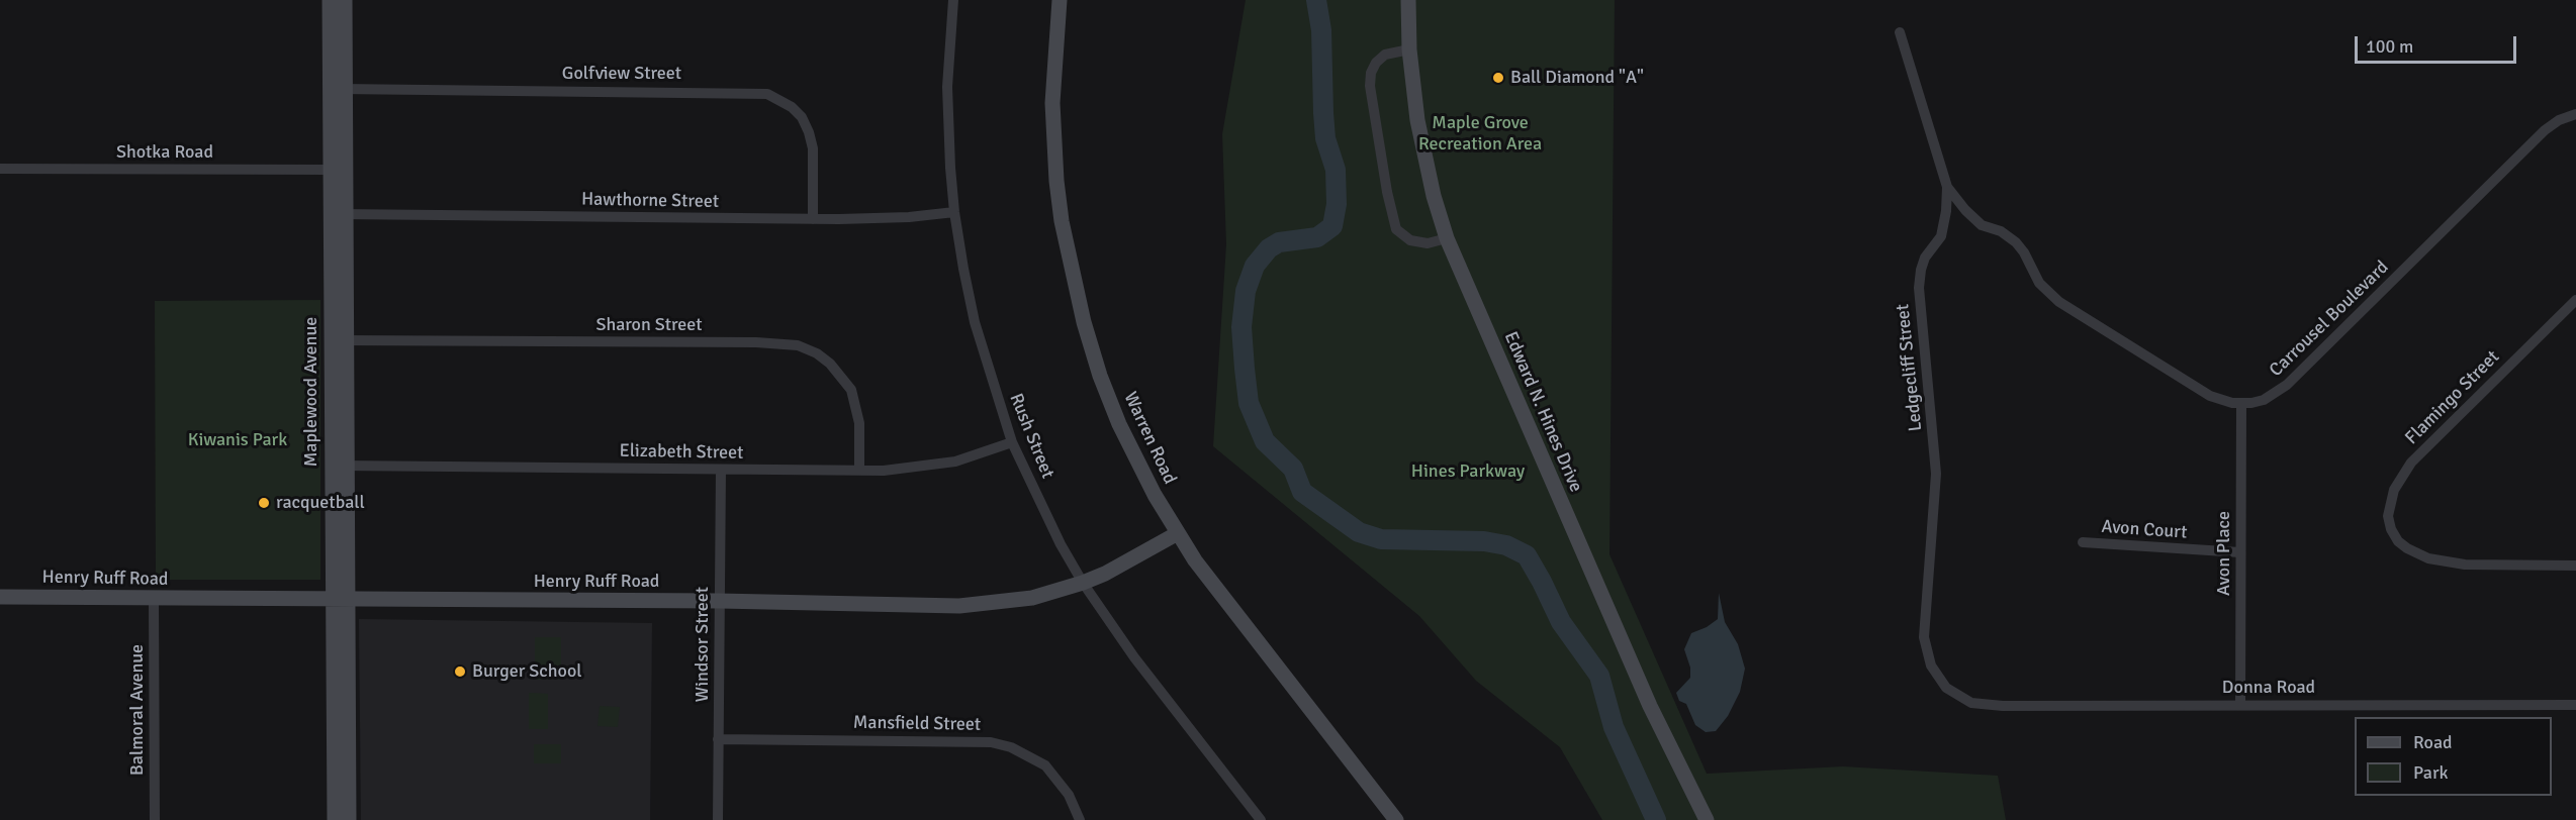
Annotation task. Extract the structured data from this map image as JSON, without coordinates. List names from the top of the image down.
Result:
{
  "streets": {
    "street": [
      "Golfview Street",
      "Shotka Road",
      "Hawthorne Street",
      "Carrousel Boulevard",
      "Sharon Street",
      "Ledgecliff Street",
      "Maplewood Avenue",
      "Flamingo Street",
      "Edward N. Hines Drive",
      "Rush Street",
      "Warren Road",
      "Elizabeth Street",
      "Avon Court",
      "Avon Place",
      "Henry Ruff Road",
      "Windsor Street",
      "Donna Road",
      "Balmoral Avenue",
      "Mansfield Street"
    ]
  },
  "crossings": [
    ["Golfview Street", "Hawthorne Street"],
    ["Golfview Street", "Maplewood Avenue"],
    ["Shotka Road", "Maplewood Avenue"],
    ["Hawthorne Street", "Maplewood Avenue"],
    ["Hawthorne Street", "Rush Street"],
    ["Carrousel Boulevard", "Avon Place"],
    ["Sharon Street", "Maplewood Avenue"],
    ["Sharon Street", "Elizabeth Street"],
    ["Ledgecliff Street", "Donna Road"],
    ["Maplewood Avenue", "Elizabeth Street"],
    ["Maplewood Avenue", "Henry Ruff Road"],
    ["Rush Street", "Elizabeth Street"],
    ["Rush Street", "Henry Ruff Road"],
    ["Warren Road", "Henry Ruff Road"],
    ["Elizabeth Street", "Windsor Street"],
    ["Avon Court", "Avon Place"],
    ["Avon Place", "Donna Road"],
    ["Henry Ruff Road", "Windsor Street"],
    ["Henry Ruff Road", "Balmoral Avenue"],
    ["Windsor Street", "Mansfield Street"]
  ],
  "parks": ["Maple Grove Recreation Area", "Kiwanis Park", "Hines Parkway"],
  "places": ["Ball Diamond \"A\"", "racquetball", "Burger School"],
  "legend": ["Road", "Park"],
  "scale_bar": "100 m"
}
